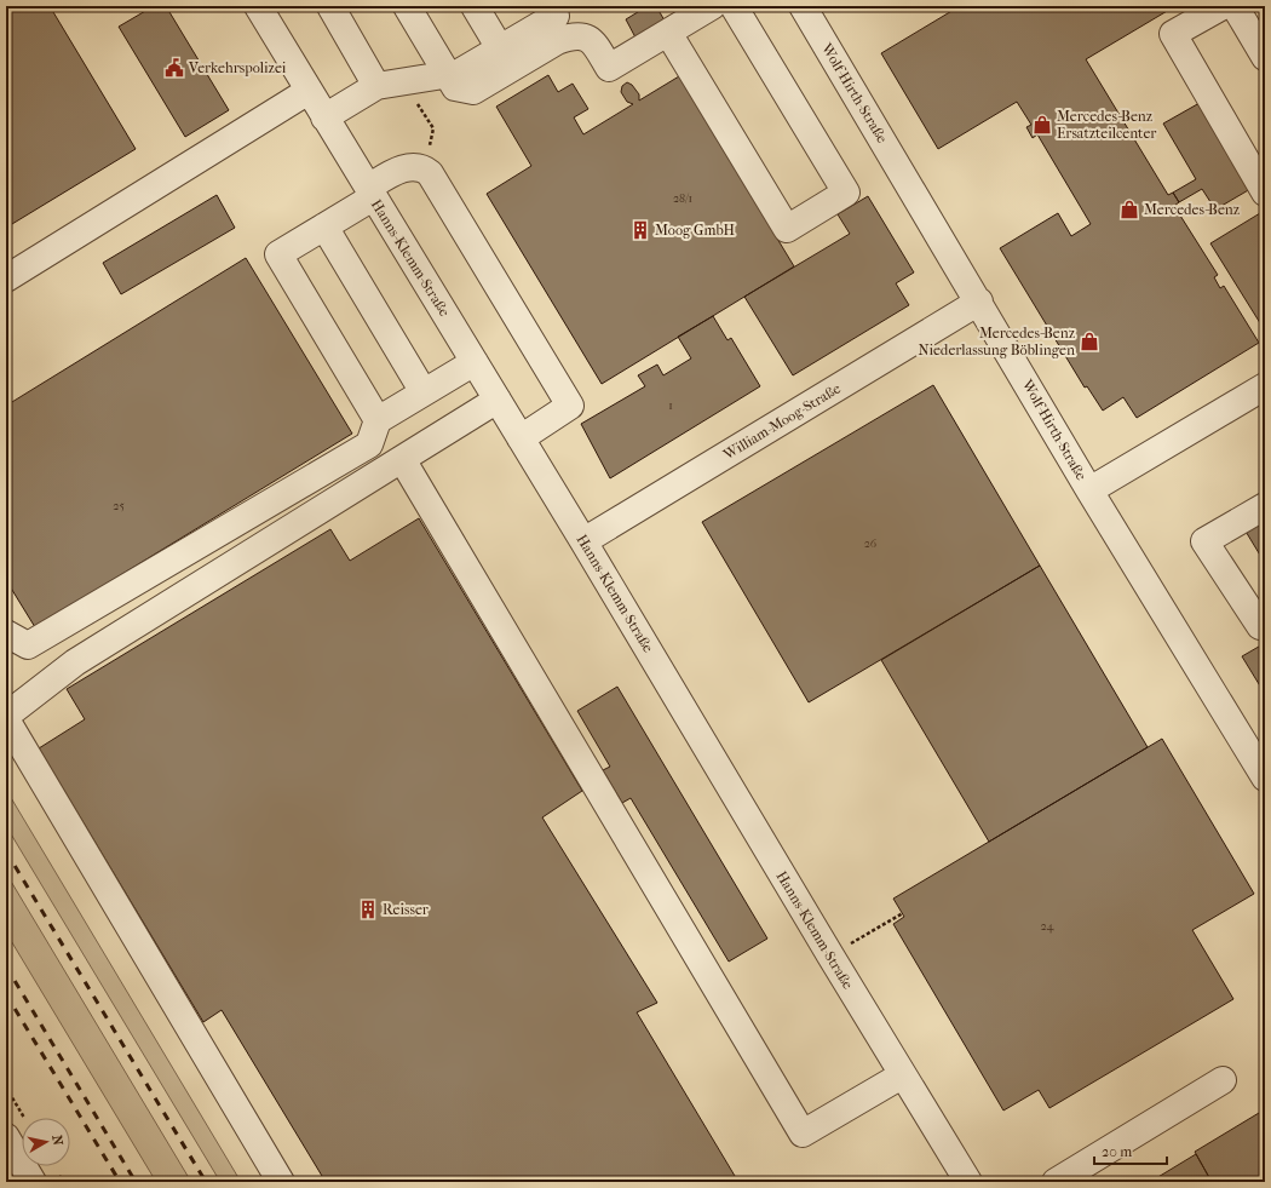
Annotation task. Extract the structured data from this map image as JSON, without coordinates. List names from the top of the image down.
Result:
{
  "streets": {
    "street": ["Wolf-Hirth-Straße", "Hanns-Klemm-Straße", "William-Moog-Straße"]
  },
  "crossings": [
    ["Wolf-Hirth-Straße", "William-Moog-Straße"],
    ["Hanns-Klemm-Straße", "William-Moog-Straße"]
  ],
  "places": {
    "public building": ["Verkehrspolizei"],
    "shop": ["Mercedes-Benz Ersatzteilcenter", "Mercedes-Benz", "Mercedes-Benz Niederlassung Böblingen"],
    "building": ["Moog GmbH", "Reisser"]
  },
  "house_numbers": [
    "28/1",
    "1",
    "25",
    "26",
    "24"
  ],
  "scale_bar": "20 m",
  "north": "right"
}
